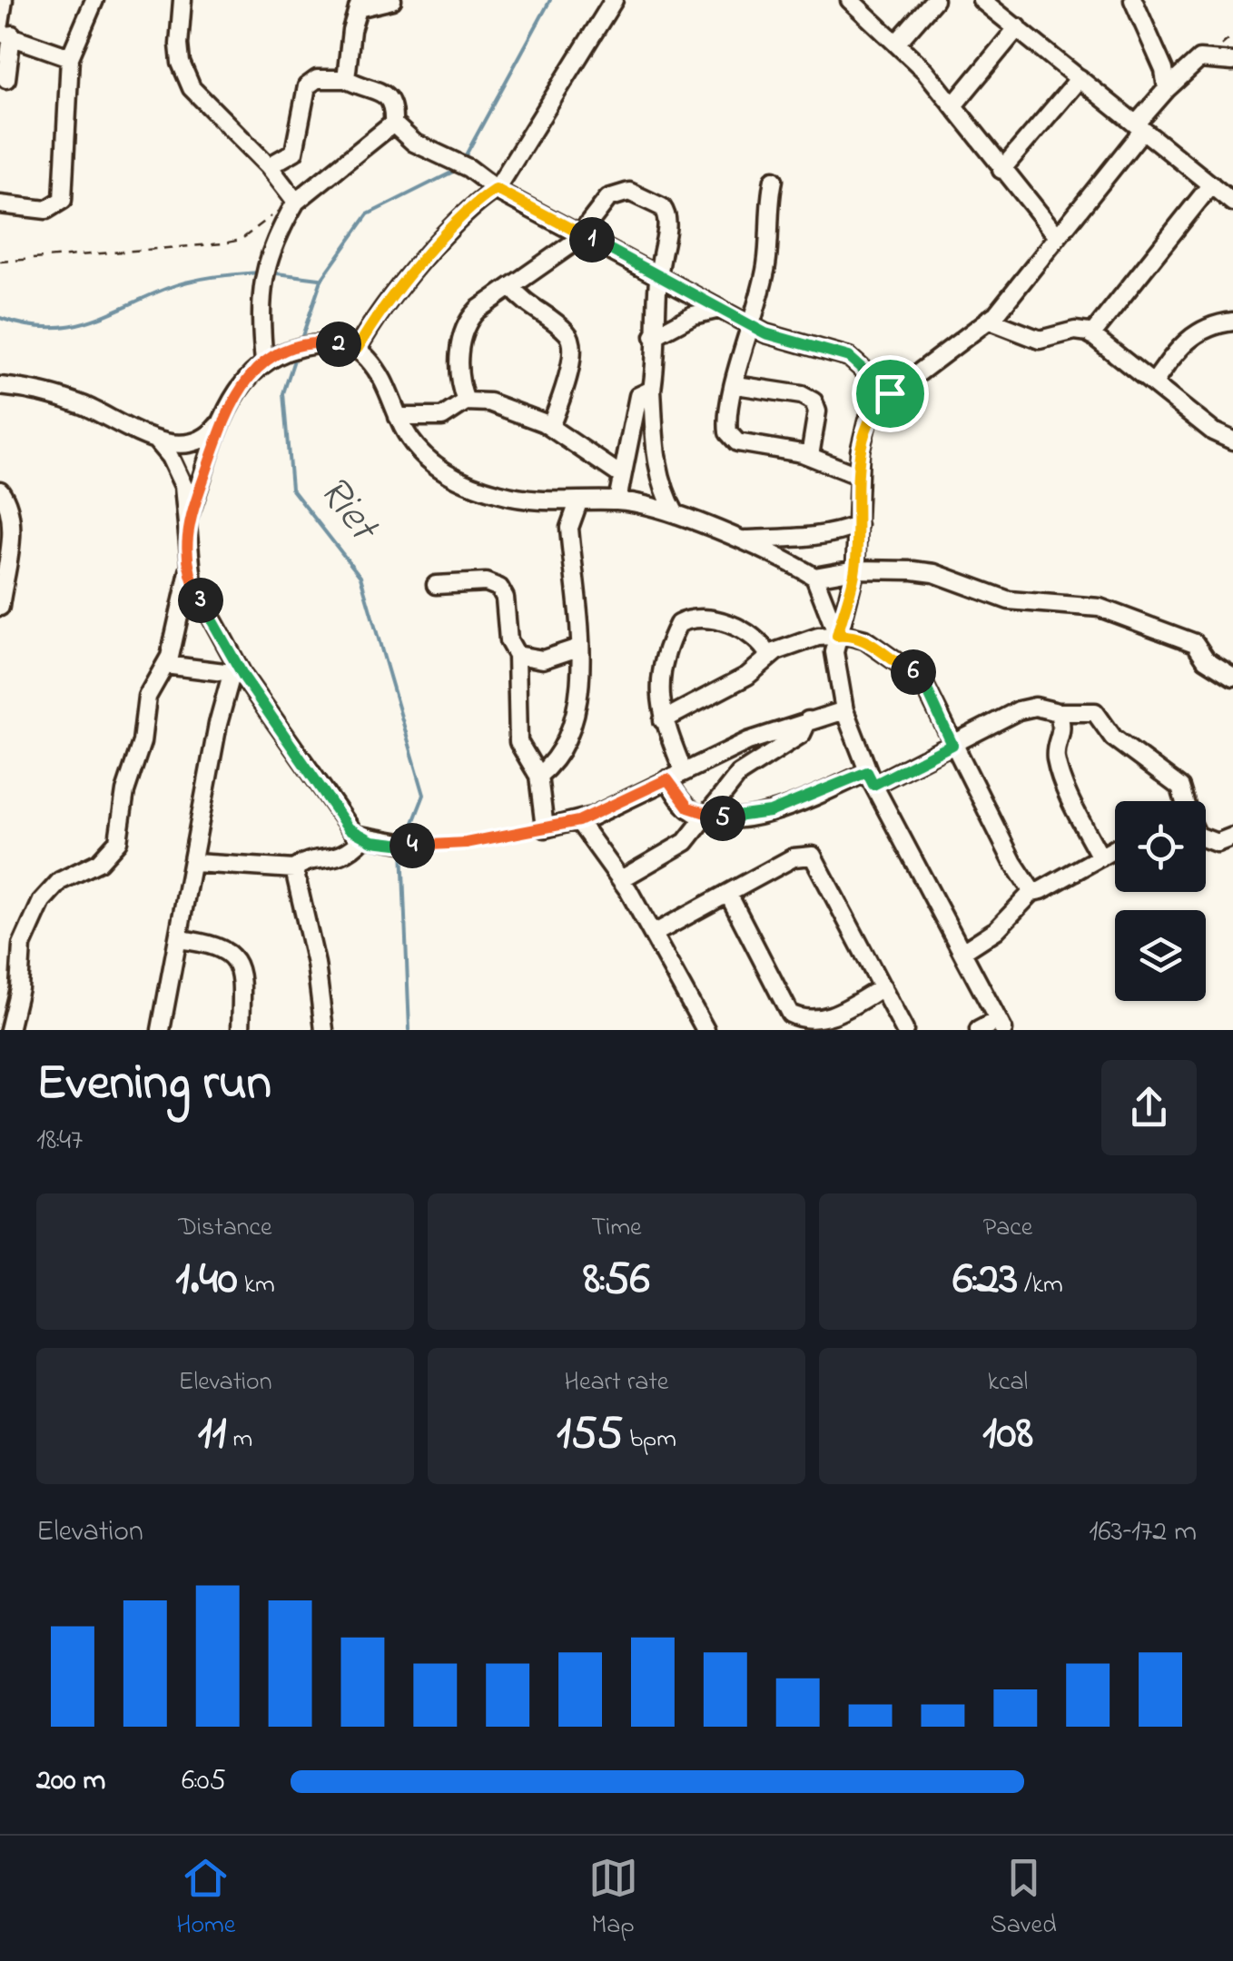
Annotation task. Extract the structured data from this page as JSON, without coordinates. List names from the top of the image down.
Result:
{
  "water": ["Riet"],
  "page": {
    "pins": [
      "1",
      "2",
      "3",
      "6",
      "5",
      "4"
    ],
    "heading": ["Evening run", "18:47"],
    "stats": [
      ["Distance", "1.40 km"],
      ["Time", "8:56"],
      ["Pace", "6:23 /km"],
      ["Elevation", "11 m"],
      ["Heart rate", "155 bpm"],
      ["kcal", "108"]
    ],
    "chart": ["Elevation", "163–172 m"],
    "list": [
      {
        "name": "200 m",
        "note": "6:05"
      }
    ],
    "tabs": ["Home", "Map", "Saved"]
  }
}
